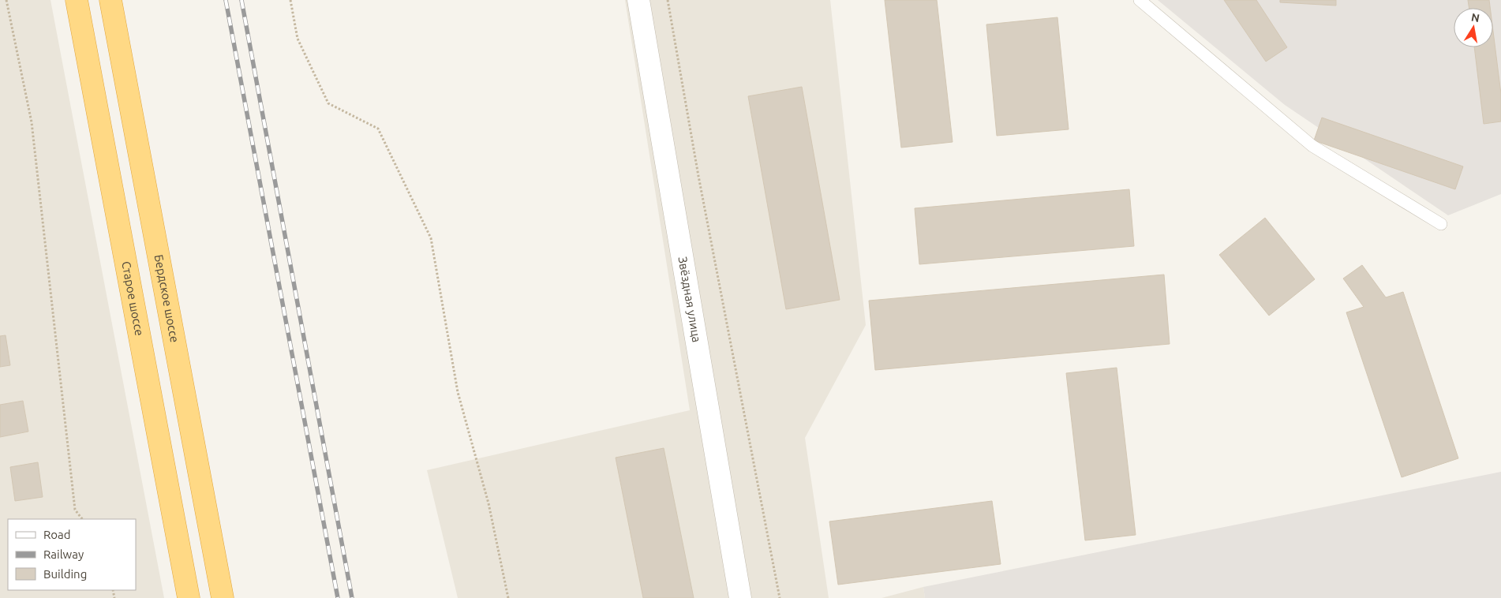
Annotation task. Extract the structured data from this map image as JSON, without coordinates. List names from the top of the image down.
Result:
{
  "streets": {
    "highway": ["Старое шоссе", "Бердское шоссе"],
    "street": ["Звёздная улица"]
  },
  "legend": ["Road", "Railway", "Building"],
  "north": "top"
}
